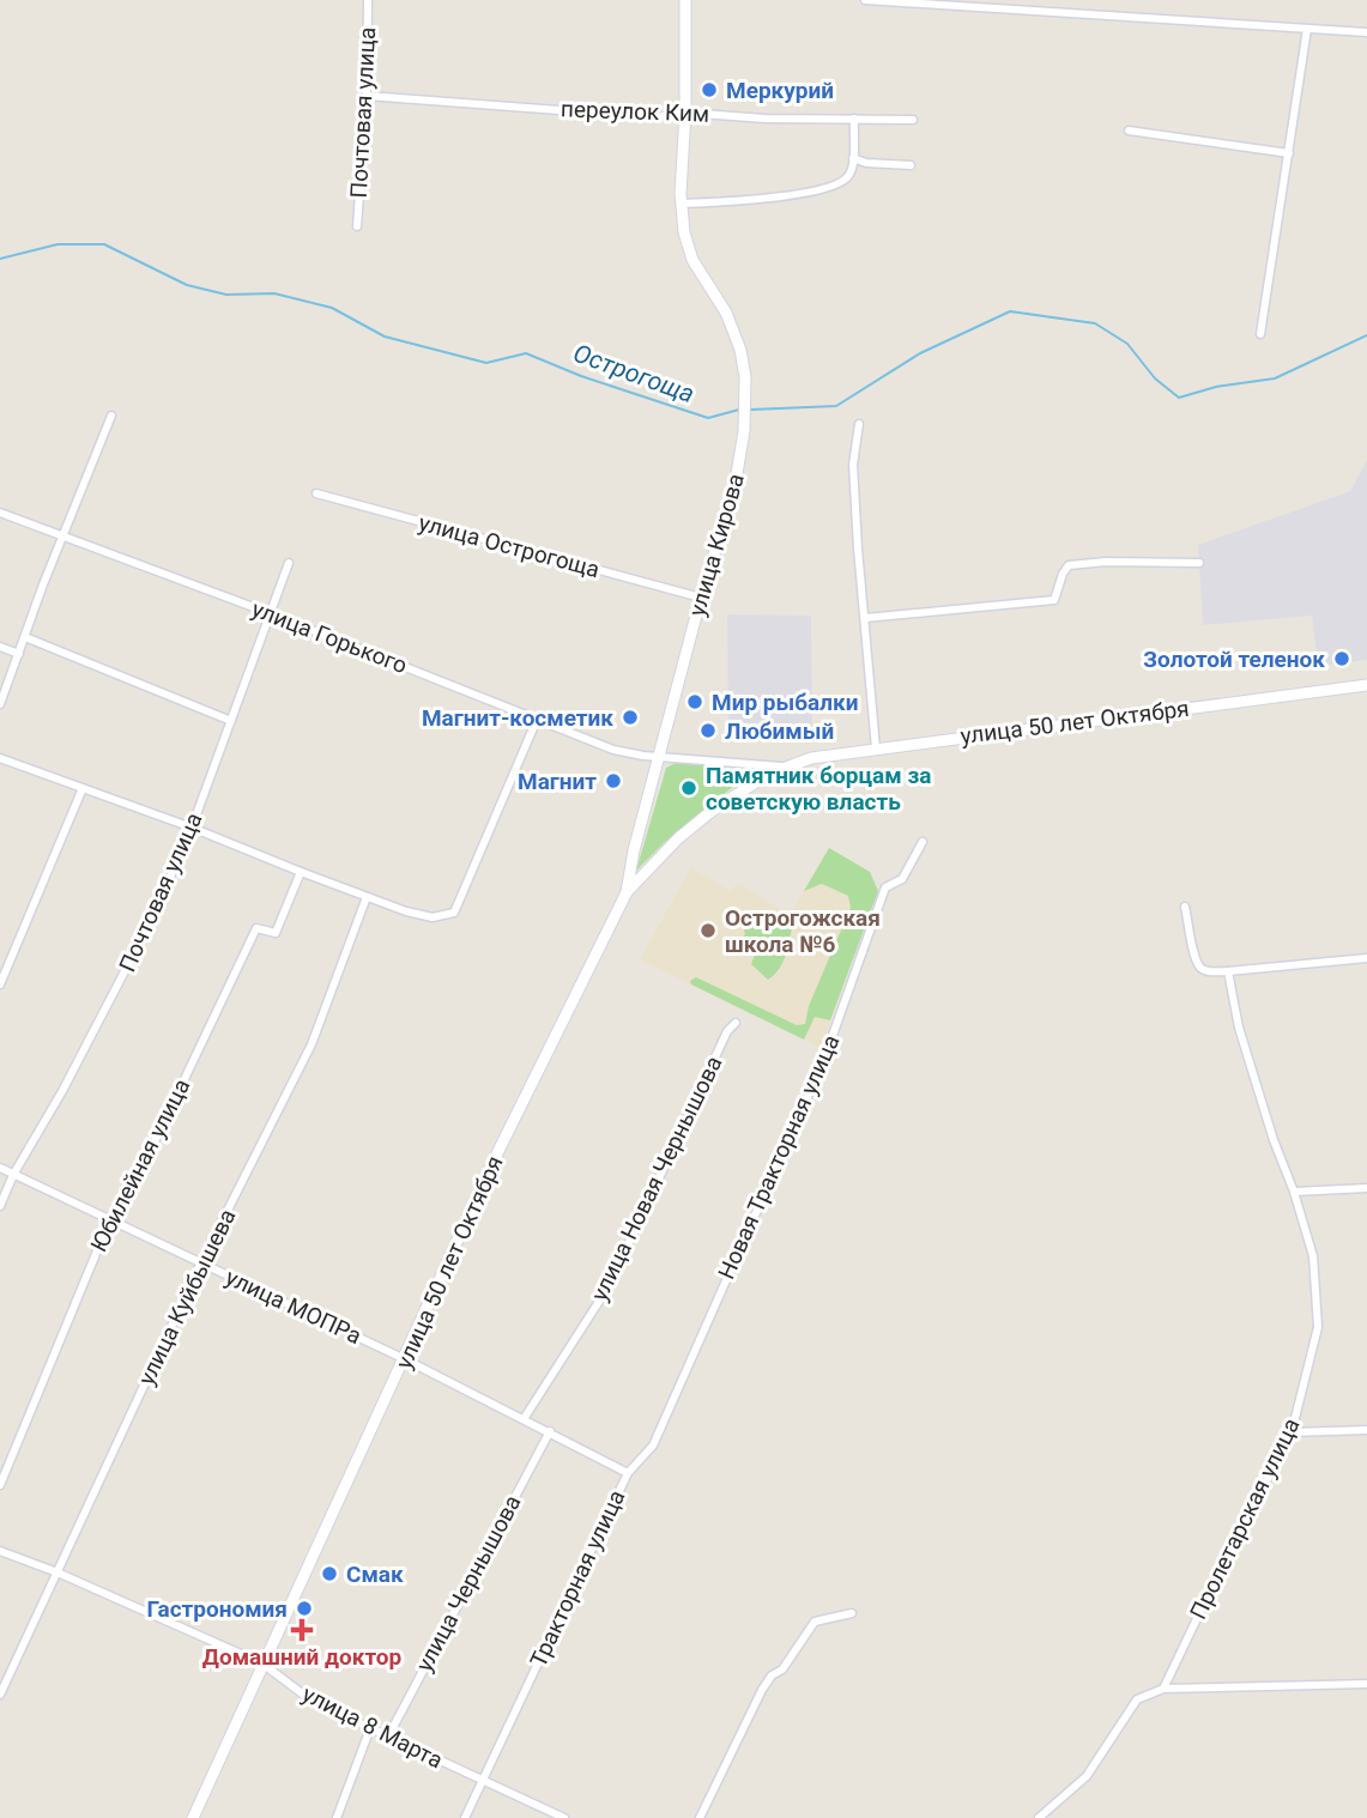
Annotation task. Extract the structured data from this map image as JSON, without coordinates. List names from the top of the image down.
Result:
{
  "streets": {
    "main road": ["улица Кирова", "улица 50 лет Октября"],
    "street": [
      "переулок Ким",
      "Почтовая улица",
      "улица Острогоща",
      "улица Горького",
      "Новая Тракторная улица",
      "Юбилейная улица",
      "улица Новая Чернышова",
      "улица Куйбышева",
      "улица МОПРа",
      "Пролетарская улица",
      "Тракторная улица",
      "улица Чернышова",
      "улица 8 Марта"
    ]
  },
  "crossings": [
    ["переулок Ким", "Почтовая улица"],
    ["переулок Ким", "улица Кирова"],
    ["Почтовая улица", "улица Горького"],
    ["Почтовая улица", "улица МОПРа"],
    ["улица Кирова", "улица Острогоща"],
    ["улица Кирова", "улица Горького"],
    ["улица Кирова", "улица 50 лет Октября"],
    ["улица Горького", "улица 50 лет Октября"],
    ["улица 50 лет Октября", "улица МОПРа"],
    ["улица 50 лет Октября", "Тракторная улица"],
    ["улица 50 лет Октября", "улица 8 Марта"],
    ["Новая Тракторная улица", "Тракторная улица"],
    ["Юбилейная улица", "улица МОПРа"],
    ["улица Новая Чернышова", "Тракторная улица"],
    ["улица Куйбышева", "улица МОПРа"],
    ["улица Куйбышева", "улица 8 Марта"],
    ["улица МОПРа", "Тракторная улица"],
    ["Тракторная улица", "улица Чернышова"],
    ["Тракторная улица", "улица 8 Марта"],
    ["улица Чернышова", "улица 8 Марта"]
  ],
  "water": ["Острогоща"],
  "places": {
    "other": [
      "Меркурий",
      "Золотой теленок",
      "Мир рыбалки",
      "Магнит-косметик",
      "Любимый",
      "Магнит",
      "Памятник борцам за советскую власть",
      "Острогожская школа №6",
      "Смак",
      "Гастрономия"
    ],
    "health": ["Домашний доктор"]
  }
}
